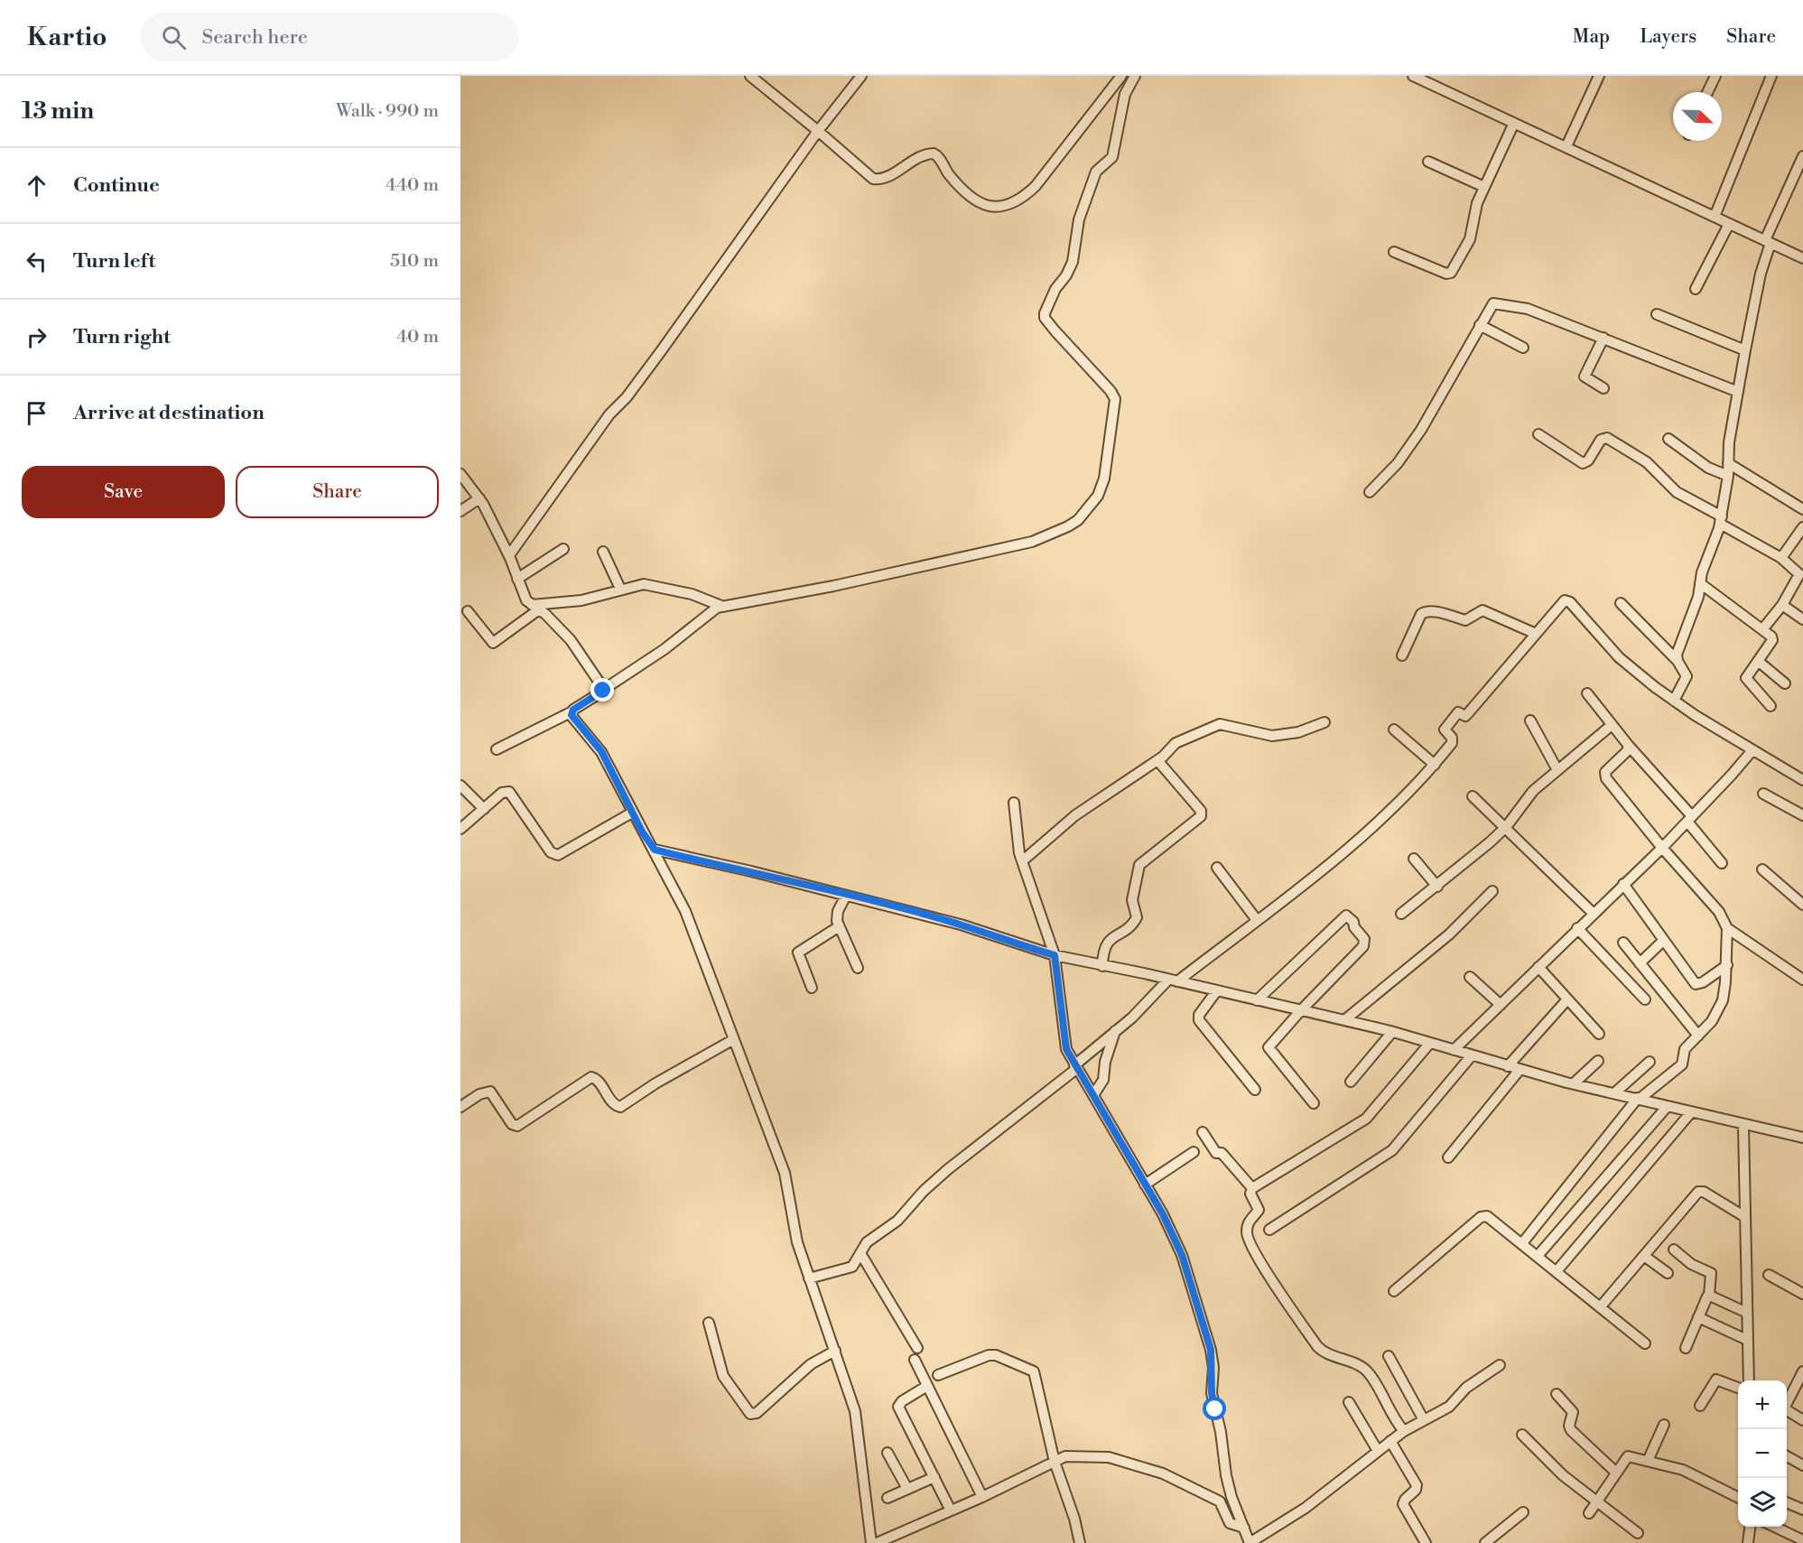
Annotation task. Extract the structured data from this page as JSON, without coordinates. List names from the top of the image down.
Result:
{
  "north": "bottom right",
  "page": {
    "header": "Kartio",
    "search": "Search here",
    "nav": ["Map", "Layers", "Share"],
    "heading": ["13 min", "Walk · 990 m"],
    "list": [
      ["Continue", "440 m"],
      ["Turn left", "510 m"],
      ["Turn right", "40 m"],
      "Arrive at destination"
    ],
    "buttons": ["Save", "Share"],
    "map_buttons": ["+", "−"]
  }
}
